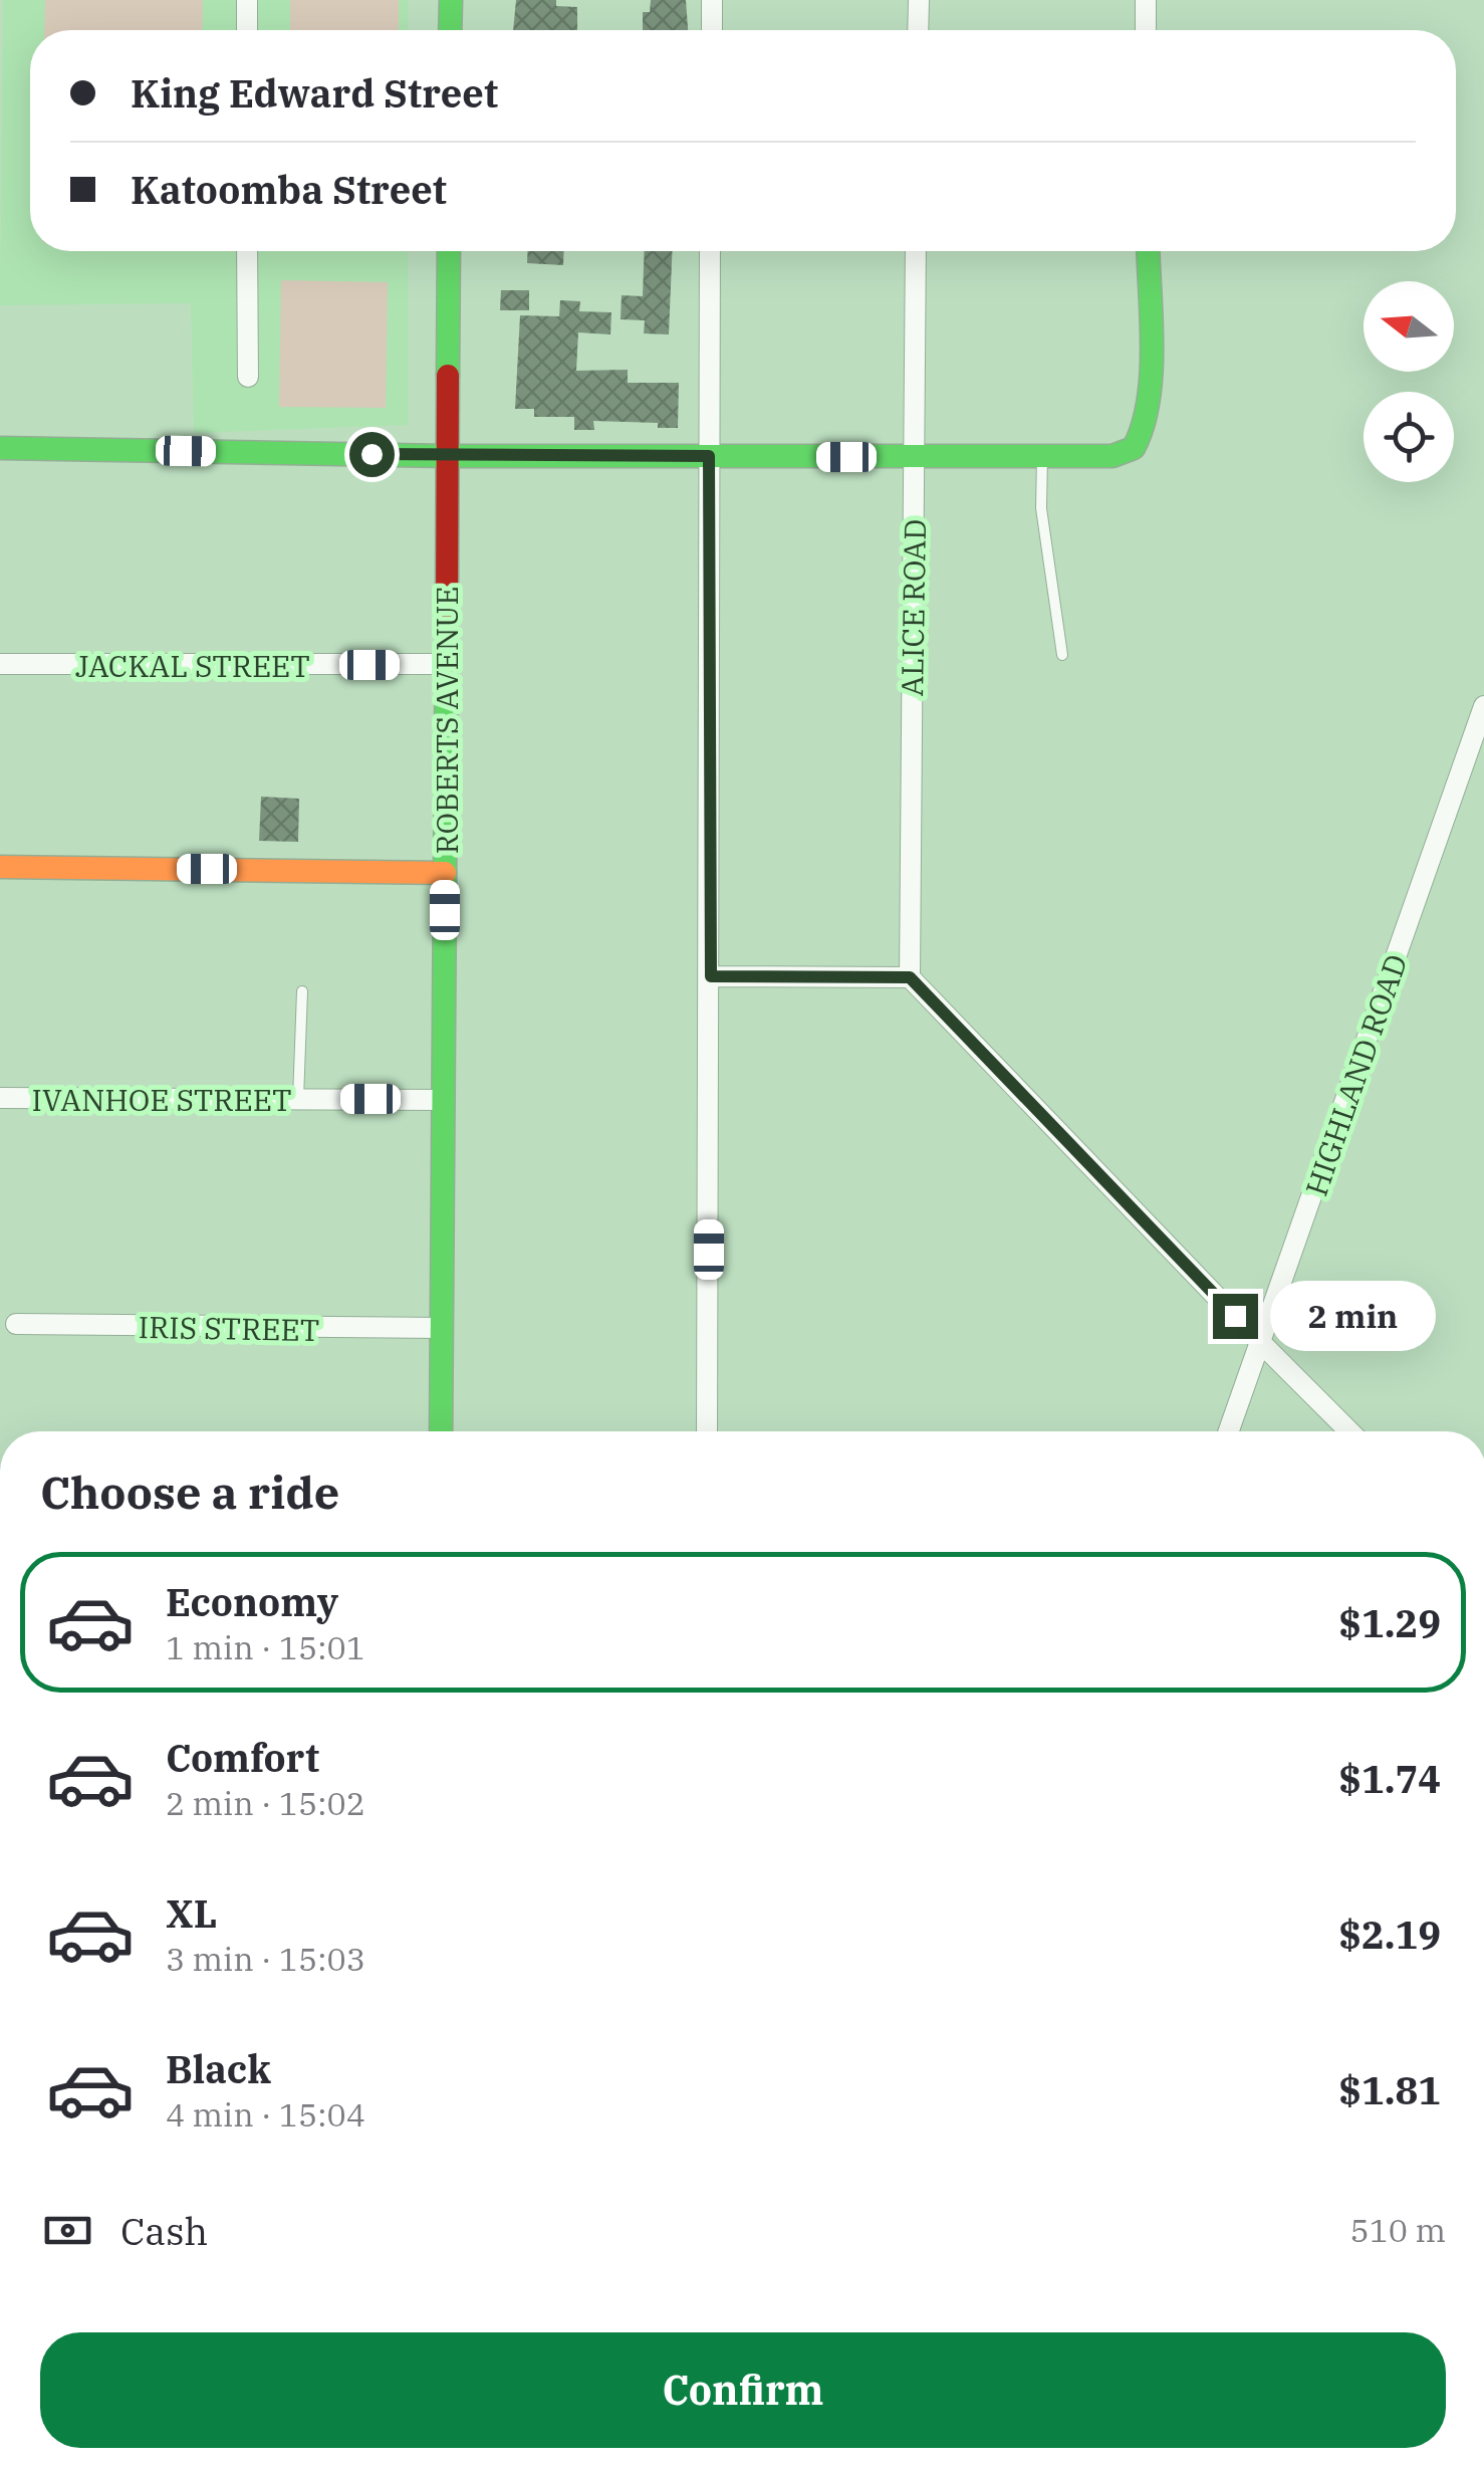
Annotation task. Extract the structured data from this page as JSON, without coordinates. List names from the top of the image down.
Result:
{
  "streets": {
    "street": [
      "ALICE ROAD",
      "JACKAL STREET",
      "ROBERTS AVENUE",
      "HIGHLAND ROAD",
      "IVANHOE STREET",
      "IRIS STREET"
    ]
  },
  "crossings": [
    ["JACKAL STREET", "ROBERTS AVENUE"],
    ["ROBERTS AVENUE", "IVANHOE STREET"],
    ["ROBERTS AVENUE", "IRIS STREET"]
  ],
  "north": "left",
  "page": {
    "banner": ["King Edward Street", "Katoomba Street"],
    "bubble": "2 min",
    "heading": "Choose a ride",
    "list": [
      {
        "name": "Economy",
        "note": "1 min · 15:01",
        "value": "$1.29"
      },
      {
        "name": "Comfort",
        "note": "2 min · 15:02",
        "value": "$1.74"
      },
      {
        "name": "XL",
        "note": "3 min · 15:03",
        "value": "$2.19"
      },
      {
        "name": "Black",
        "note": "4 min · 15:04",
        "value": "$1.81"
      }
    ],
    "pay": ["Cash", "510 m"],
    "buttons": "Confirm"
  }
}
